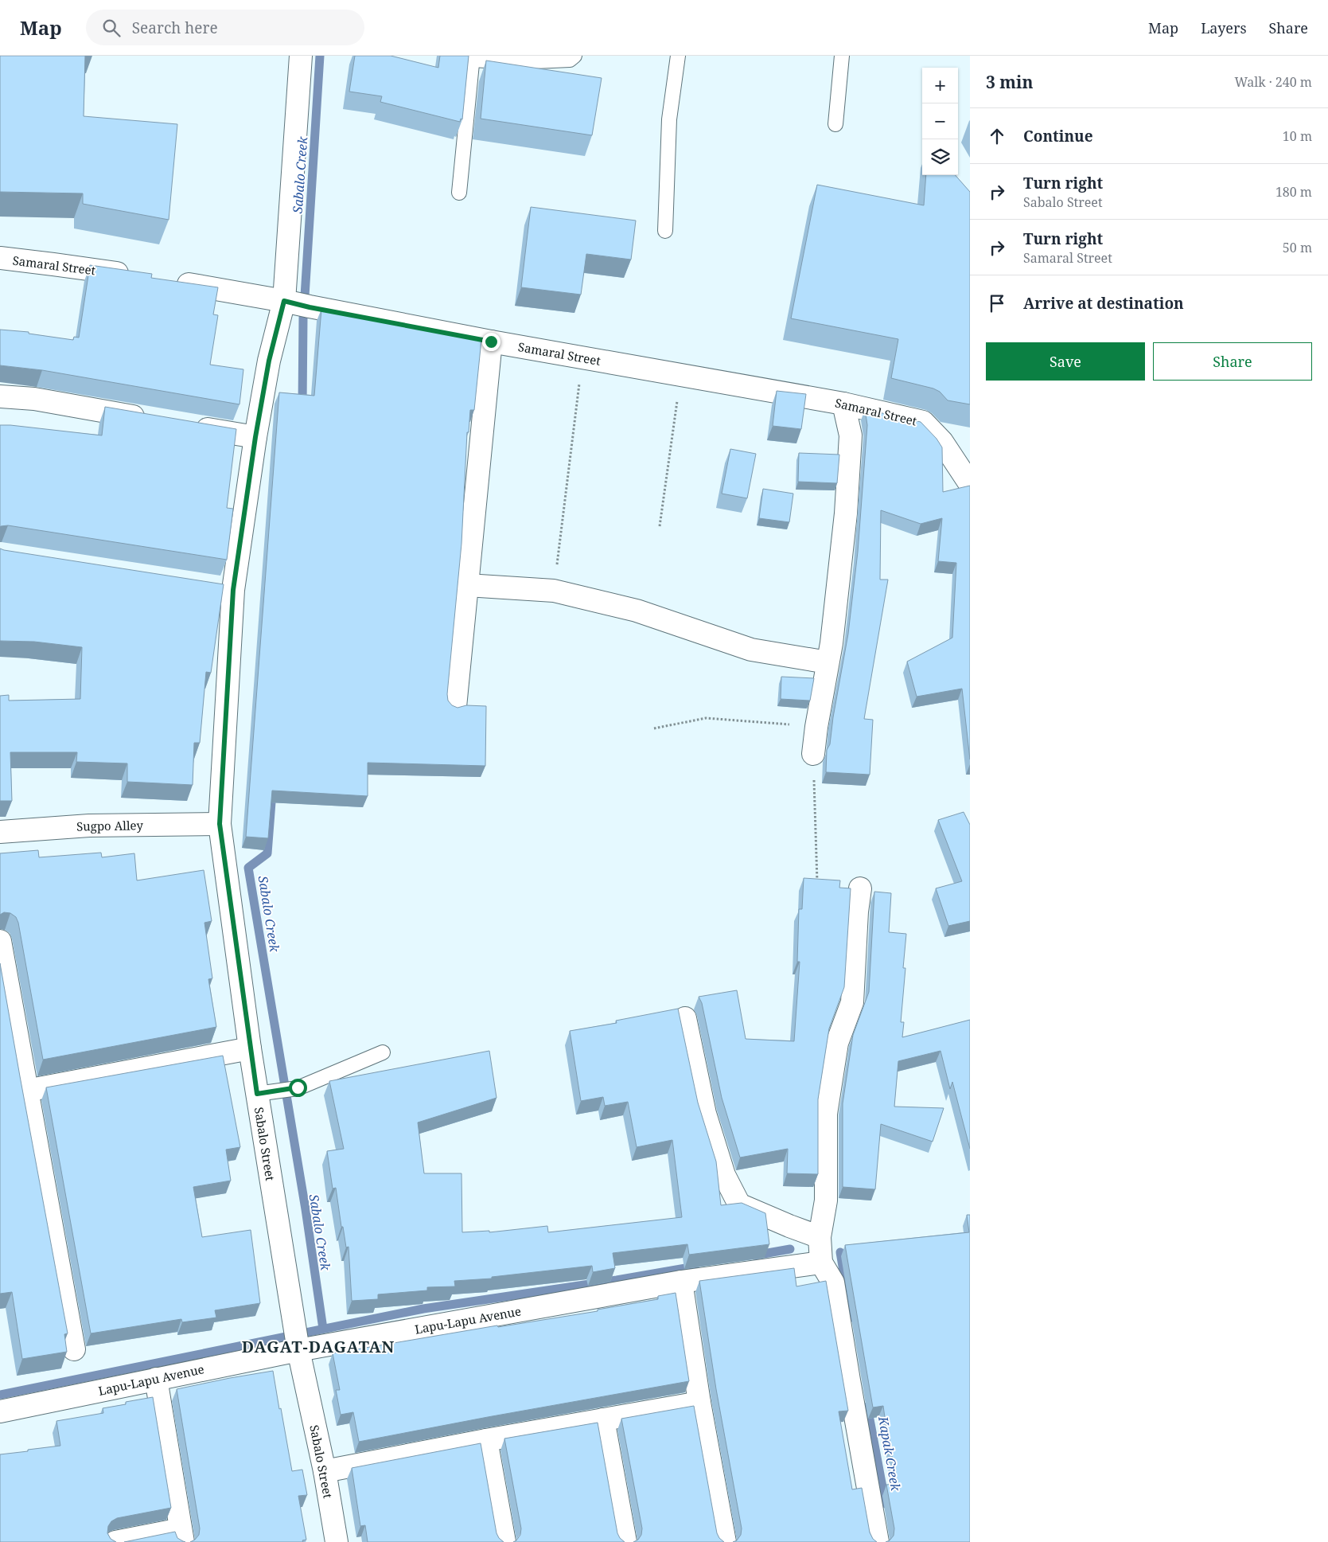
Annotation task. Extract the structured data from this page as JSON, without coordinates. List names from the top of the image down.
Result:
{
  "streets": {
    "street": [
      "Samaral Street",
      "Sugpo Alley",
      "Sabalo Street",
      "Lapu-Lapu Avenue"
    ]
  },
  "crossings": [
    ["Samaral Street", "Sabalo Street"],
    ["Sugpo Alley", "Sabalo Street"],
    ["Sabalo Street", "Lapu-Lapu Avenue"]
  ],
  "districts": ["DAGAT-DAGATAN"],
  "water": ["Sabalo Creek", "Kapak Creek"],
  "page": {
    "header": "Map",
    "search": "Search here",
    "nav": ["Map", "Layers", "Share"],
    "heading": ["3 min", "Walk · 240 m"],
    "map_buttons": ["+", "−"],
    "list": [
      ["Continue", "10 m"],
      ["Turn right", "Sabalo Street", "180 m"],
      ["Turn right", "Samaral Street", "50 m"],
      "Arrive at destination"
    ],
    "buttons": ["Save", "Share"]
  }
}
